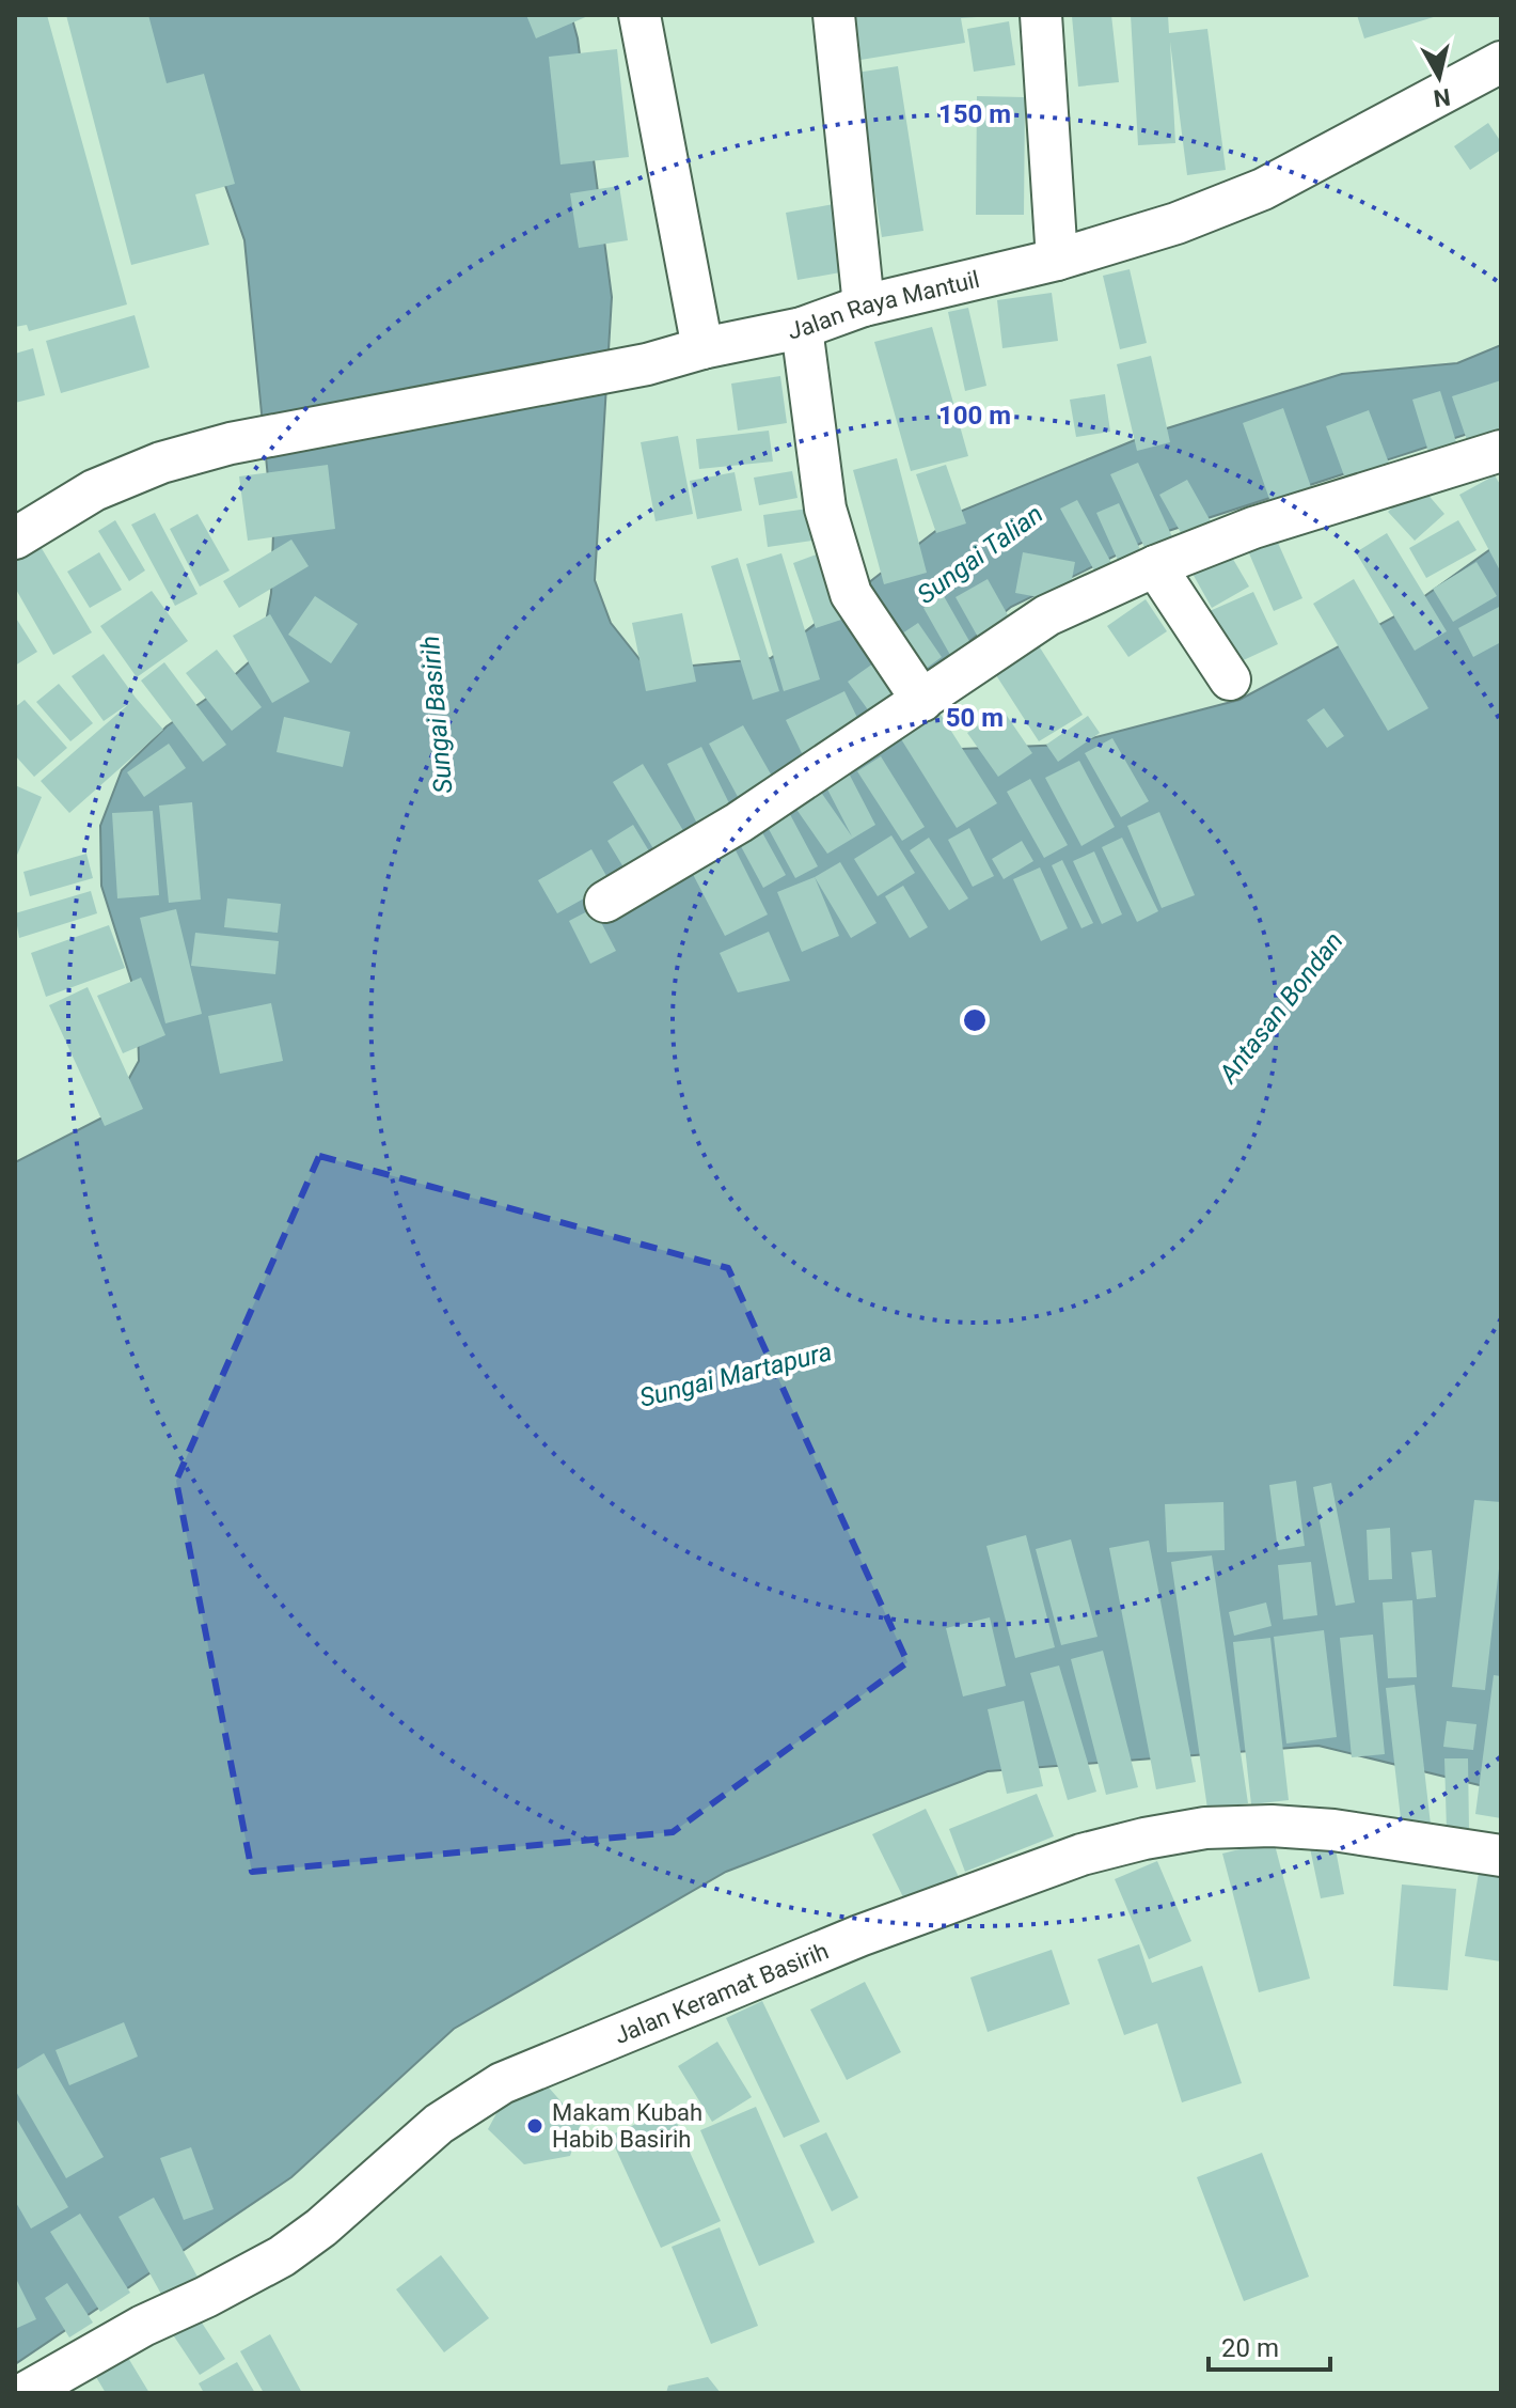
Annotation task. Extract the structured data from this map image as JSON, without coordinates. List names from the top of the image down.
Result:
{
  "streets": {
    "street": ["Jalan Raya Mantuil", "Jalan Keramat Basirih"]
  },
  "water": [
    "Sungai Talian",
    "Sungai Basirih",
    "Antasan Bondan",
    "Sungai Martapura"
  ],
  "places": ["Makam Kubah Habib Basirih"],
  "scale_bar": "20 m",
  "north": "bottom",
  "rings": ["150 m", "100 m", "50 m"]
}
